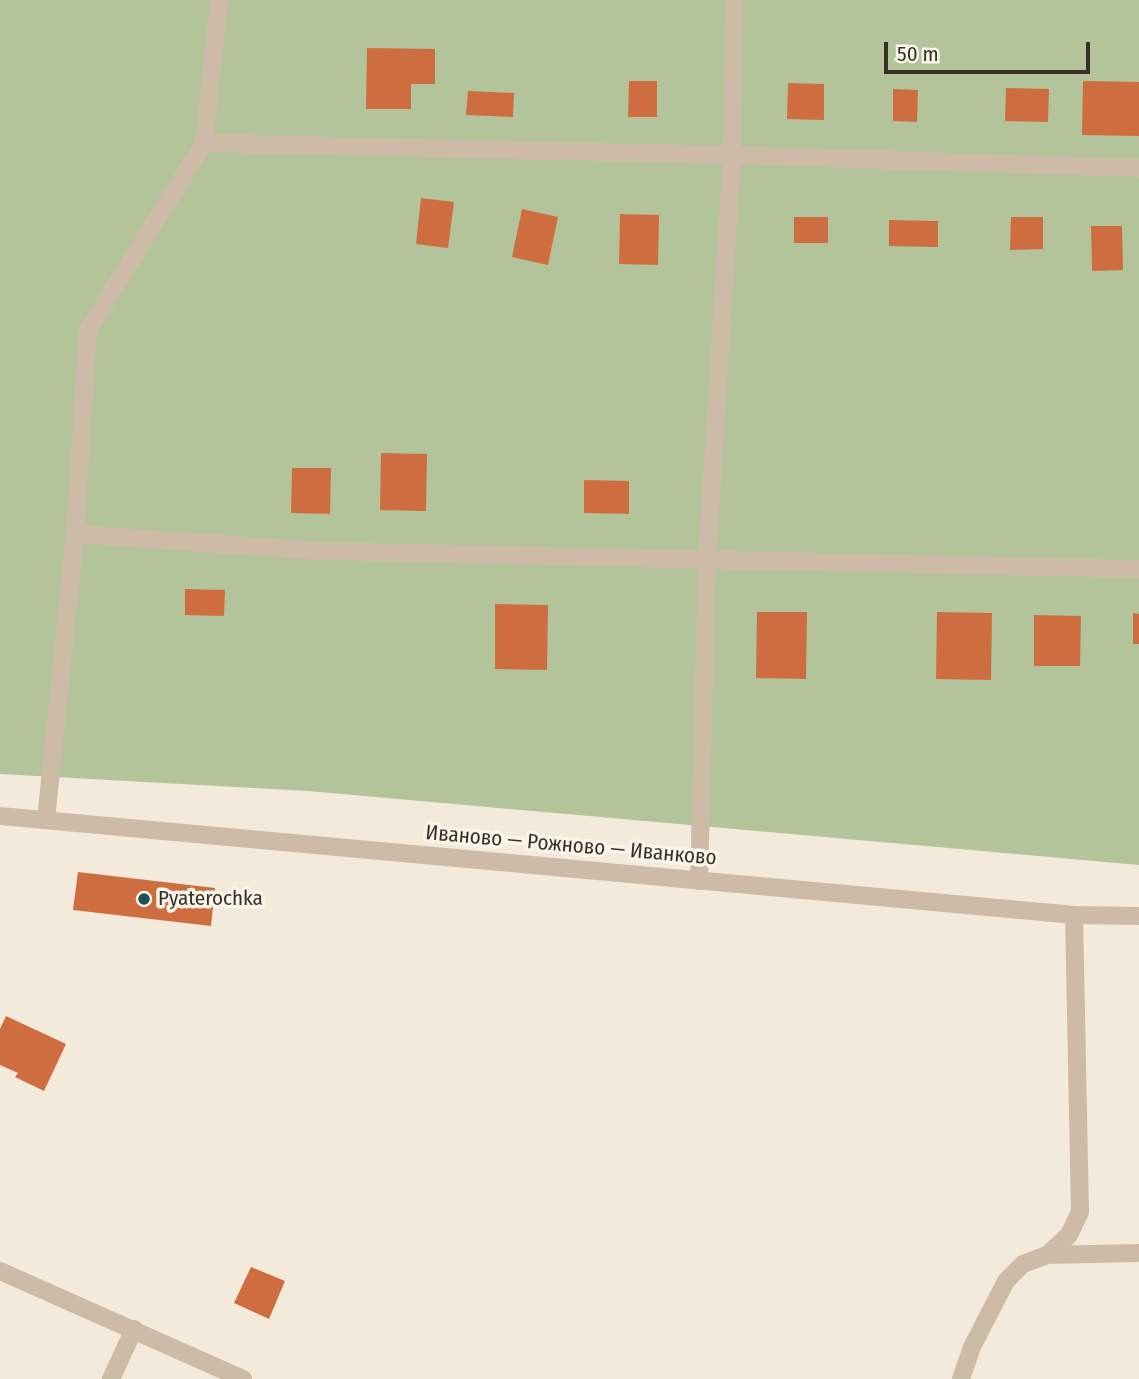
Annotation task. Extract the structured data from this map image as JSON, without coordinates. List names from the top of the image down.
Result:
{
  "streets": {
    "street": ["Иваново — Рожново — Иванково"]
  },
  "places": ["Pyaterochka"],
  "scale_bar": "50 m"
}
